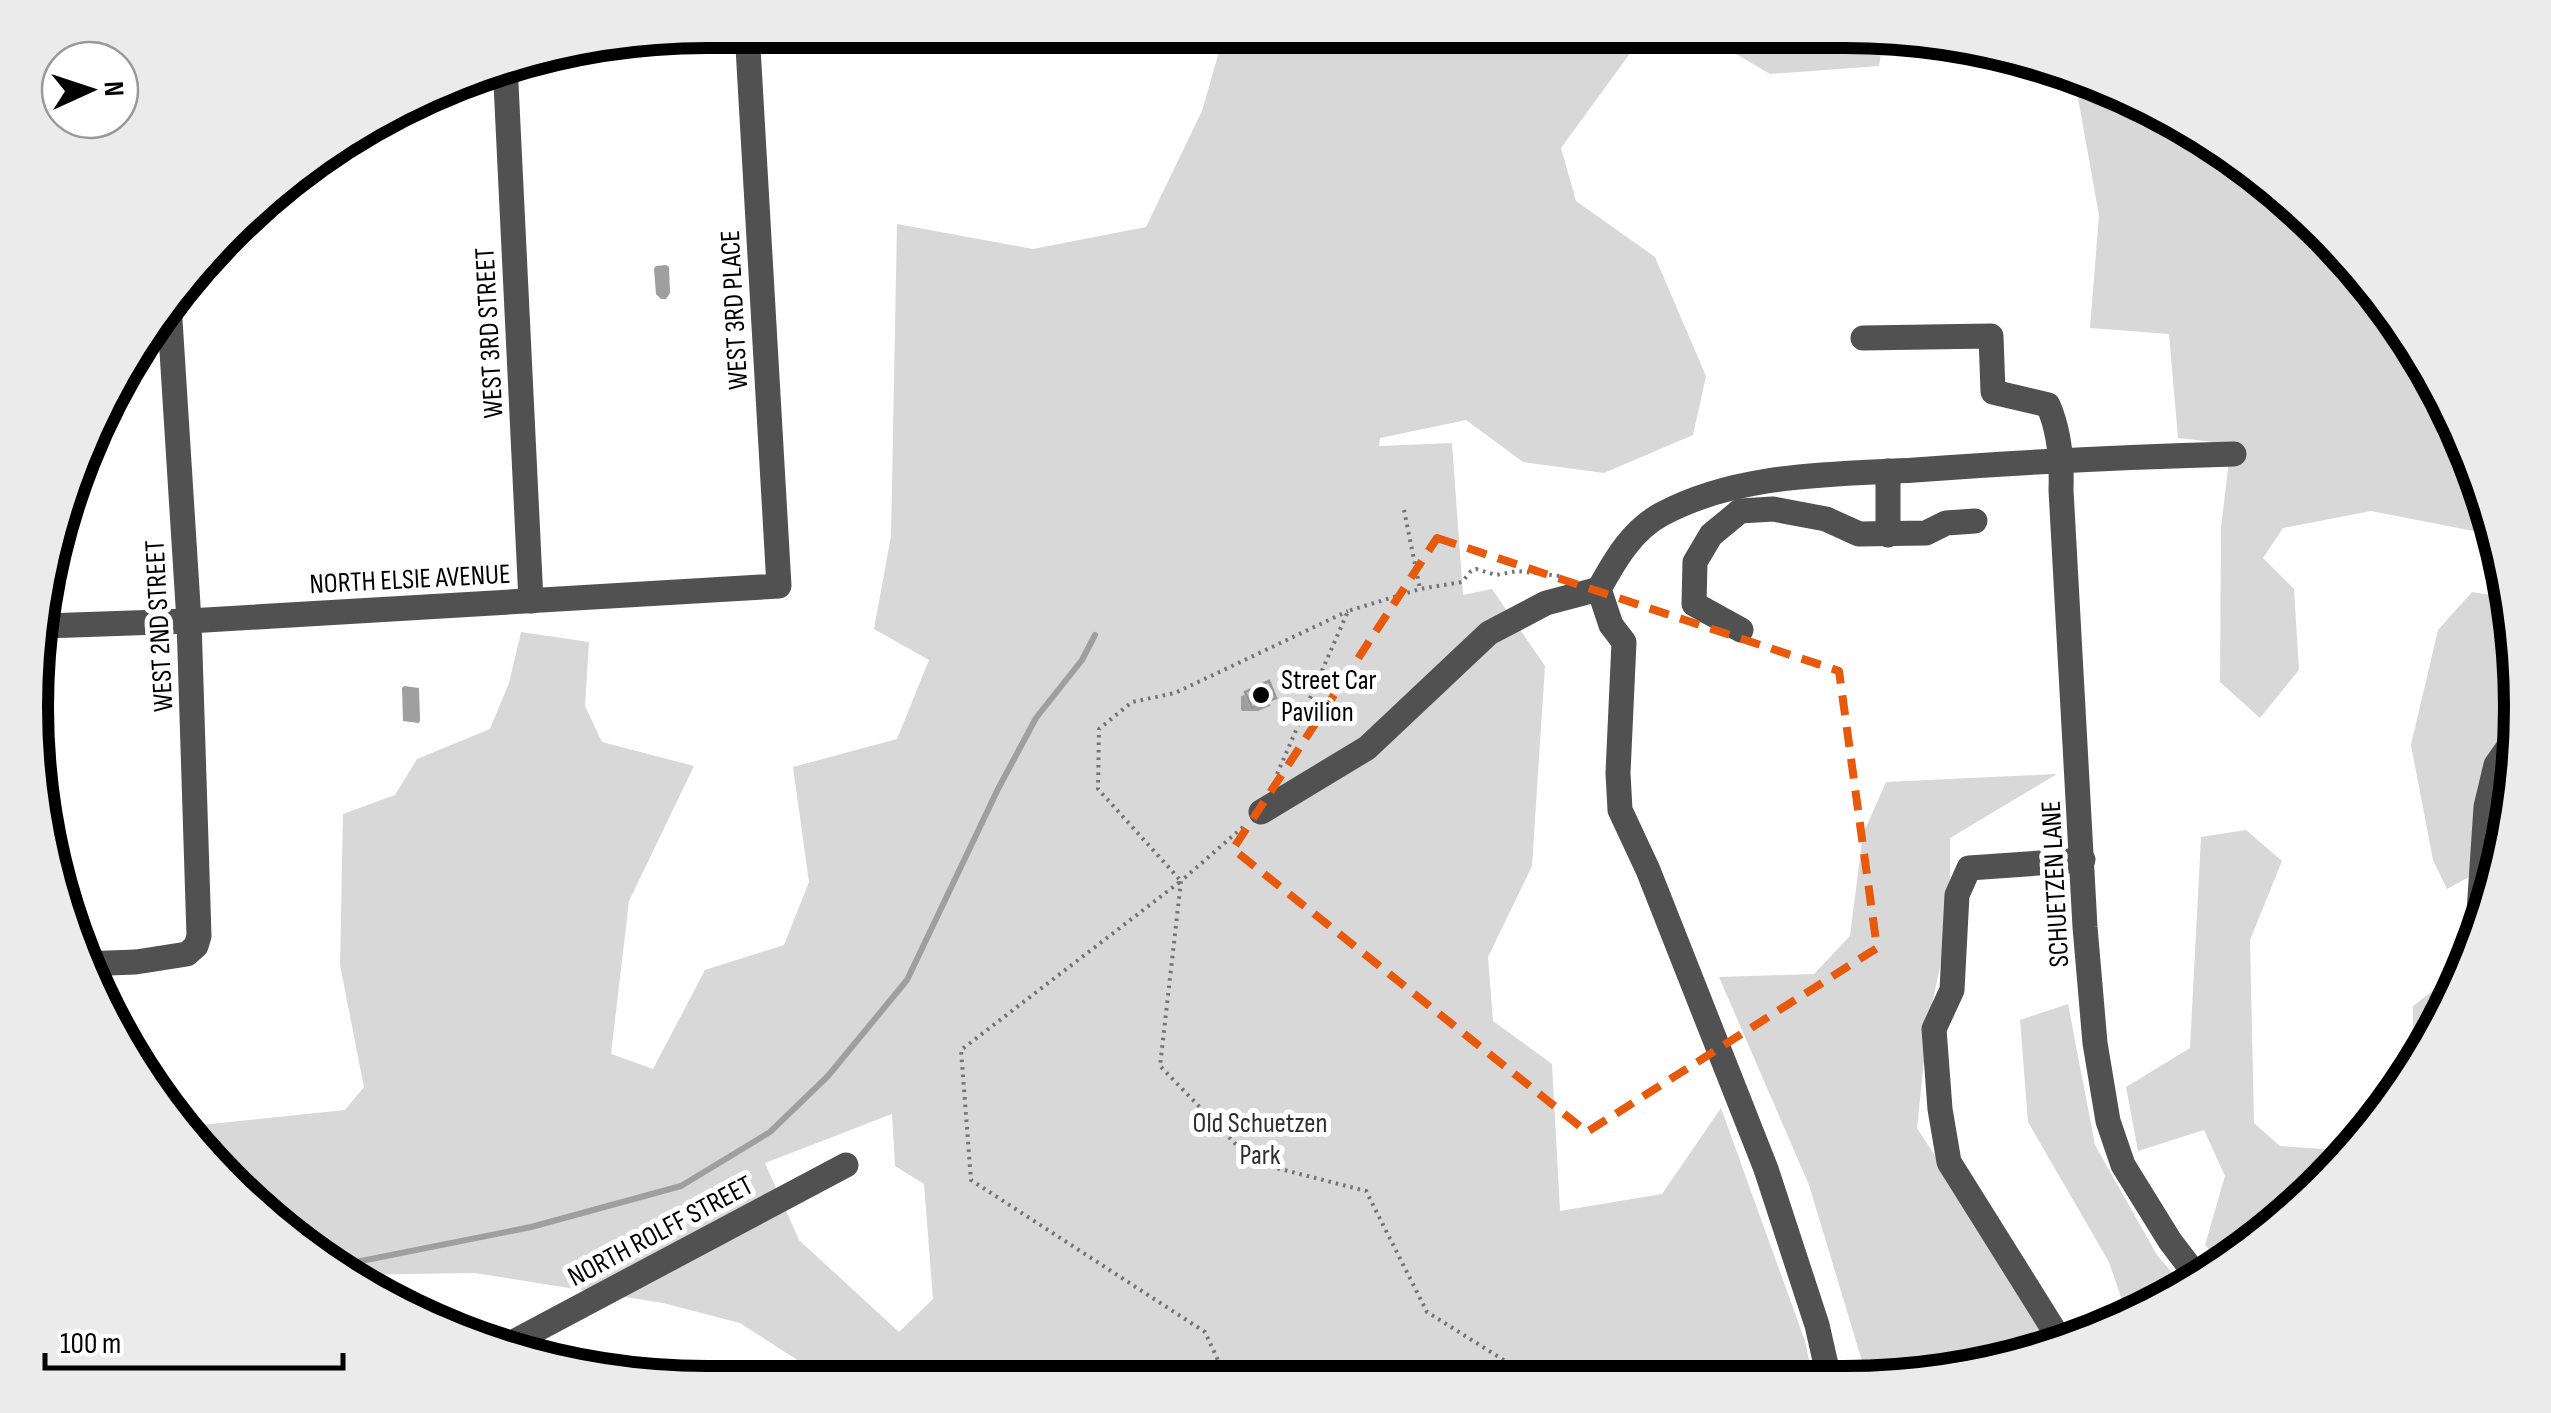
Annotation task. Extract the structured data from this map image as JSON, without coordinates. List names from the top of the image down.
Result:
{
  "streets": {
    "street": [
      "WEST 3RD PLACE",
      "WEST 3RD STREET",
      "NORTH ELSIE AVENUE",
      "WEST 2ND STREET",
      "SCHUETZEN LANE",
      "NORTH ROLFF STREET"
    ]
  },
  "crossings": [
    ["WEST 3RD PLACE", "NORTH ELSIE AVENUE"],
    ["WEST 3RD STREET", "NORTH ELSIE AVENUE"],
    ["NORTH ELSIE AVENUE", "WEST 2ND STREET"]
  ],
  "parks": ["Old Schuetzen Park"],
  "places": ["Street Car Pavilion"],
  "scale_bar": "100 m",
  "north": "right"
}
